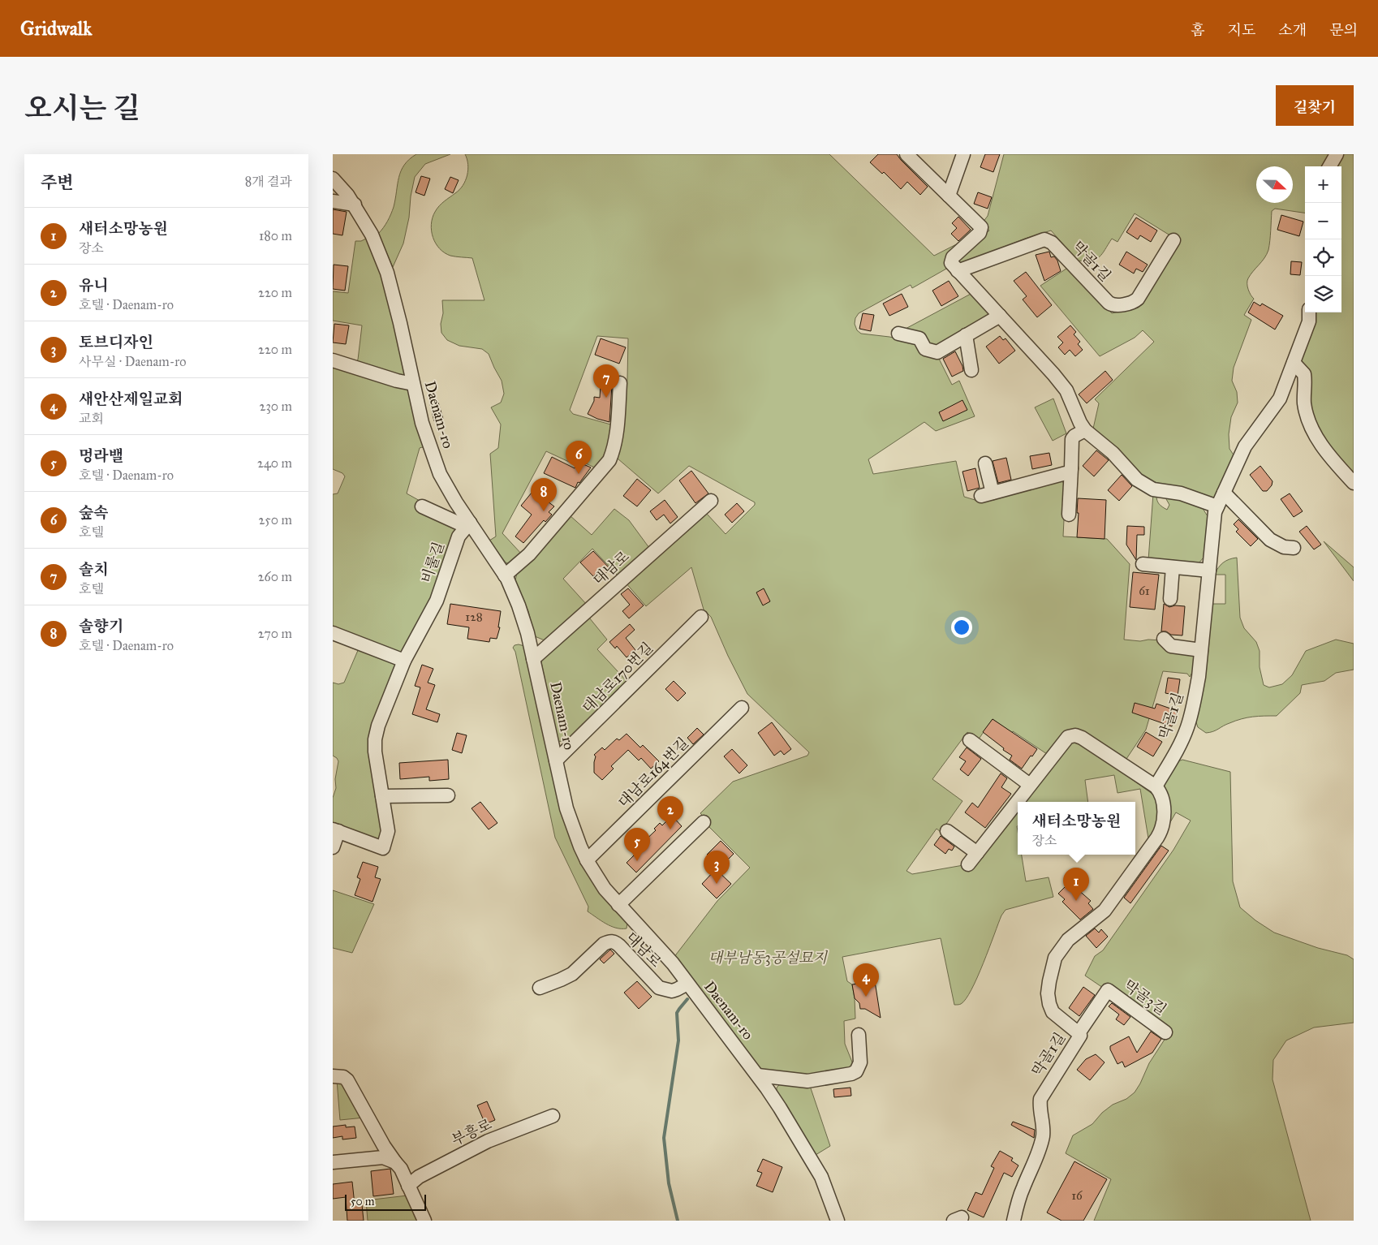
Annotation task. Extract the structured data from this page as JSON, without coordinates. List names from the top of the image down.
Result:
{
  "streets": {
    "street": [
      "막골1길",
      "Daenam-ro",
      "비룰길",
      "대남로",
      "대남로170번길",
      "대남로164번길",
      "막골3길",
      "부흥로"
    ]
  },
  "crossings": [
    ["막골1길", "막골3길"],
    ["Daenam-ro", "비룰길"],
    ["Daenam-ro", "대남로"],
    ["Daenam-ro", "대남로170번길"],
    ["Daenam-ro", "대남로164번길"]
  ],
  "parks": ["대부남동3공설묘지"],
  "house_numbers": ["61", "128", "16"],
  "scale_bar": "50 m",
  "north": "right",
  "page": {
    "header": "Gridwalk",
    "nav": [
      "홈",
      "지도",
      "소개",
      "문의"
    ],
    "title": "오시는 길",
    "buttons": "길찾기",
    "heading": ["주변", "8개 결과"],
    "map_buttons": ["+", "−"],
    "list": [
      {
        "mark": "1",
        "name": "새터소망농원",
        "note": "장소",
        "value": "180 m"
      },
      {
        "mark": "2",
        "name": "유니",
        "note": "호텔 · Daenam-ro",
        "value": "220 m"
      },
      {
        "mark": "3",
        "name": "토브디자인",
        "note": "사무실 · Daenam-ro",
        "value": "220 m"
      },
      {
        "mark": "4",
        "name": "새안산제일교회",
        "note": "교회",
        "value": "230 m"
      },
      {
        "mark": "5",
        "name": "멍라밸",
        "note": "호텔 · Daenam-ro",
        "value": "240 m"
      },
      {
        "mark": "6",
        "name": "숲속",
        "note": "호텔",
        "value": "250 m"
      },
      {
        "mark": "7",
        "name": "솔치",
        "note": "호텔",
        "value": "260 m"
      },
      {
        "mark": "8",
        "name": "솔향기",
        "note": "호텔 · Daenam-ro",
        "value": "270 m"
      }
    ],
    "pins": [
      "7",
      "6",
      "8",
      "2",
      "5",
      "3",
      "1",
      "4"
    ],
    "popup": ["새터소망농원", "장소"],
    "scale": "50 m"
  }
}
